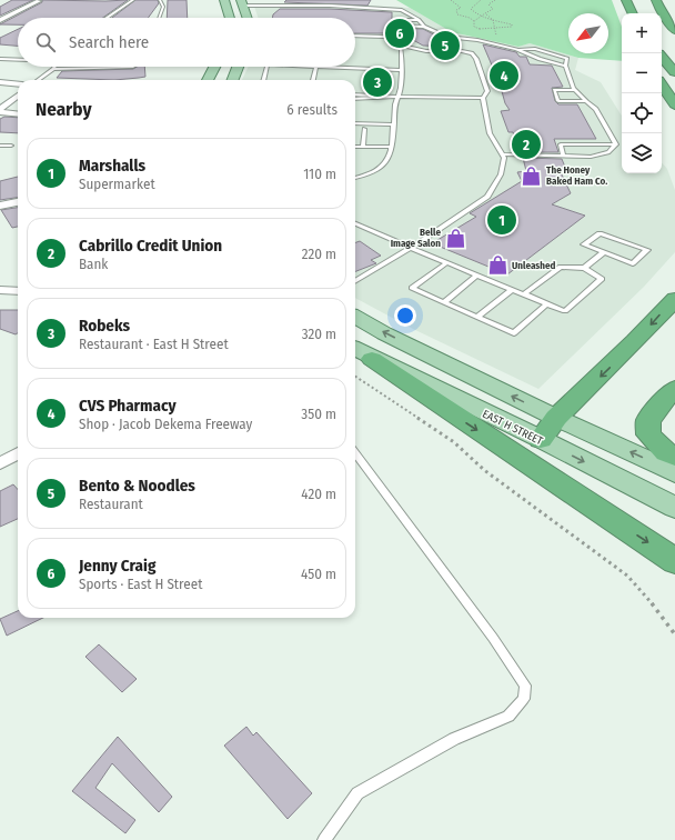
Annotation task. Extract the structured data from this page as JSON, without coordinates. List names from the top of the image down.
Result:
{
  "streets": {
    "main road": ["EAST H STREET"]
  },
  "places": {
    "shop": ["The Honey Baked Ham Co.", "Belle Image Salon", "Unleashed"]
  },
  "north": "bottom left",
  "page": {
    "map_buttons": ["+", "−"],
    "pins": [
      "6",
      "5",
      "4",
      "3",
      "2",
      "1"
    ],
    "search": "Search here",
    "heading": ["Nearby", "6 results"],
    "list": [
      {
        "mark": "1",
        "name": "Marshalls",
        "note": "Supermarket",
        "value": "110 m"
      },
      {
        "mark": "2",
        "name": "Cabrillo Credit Union",
        "note": "Bank",
        "value": "220 m"
      },
      {
        "mark": "3",
        "name": "Robeks",
        "note": "Restaurant · East H Street",
        "value": "320 m"
      },
      {
        "mark": "4",
        "name": "CVS Pharmacy",
        "note": "Shop · Jacob Dekema Freeway",
        "value": "350 m"
      },
      {
        "mark": "5",
        "name": "Bento & Noodles",
        "note": "Restaurant",
        "value": "420 m"
      },
      {
        "mark": "6",
        "name": "Jenny Craig",
        "note": "Sports · East H Street",
        "value": "450 m"
      }
    ]
  }
}
